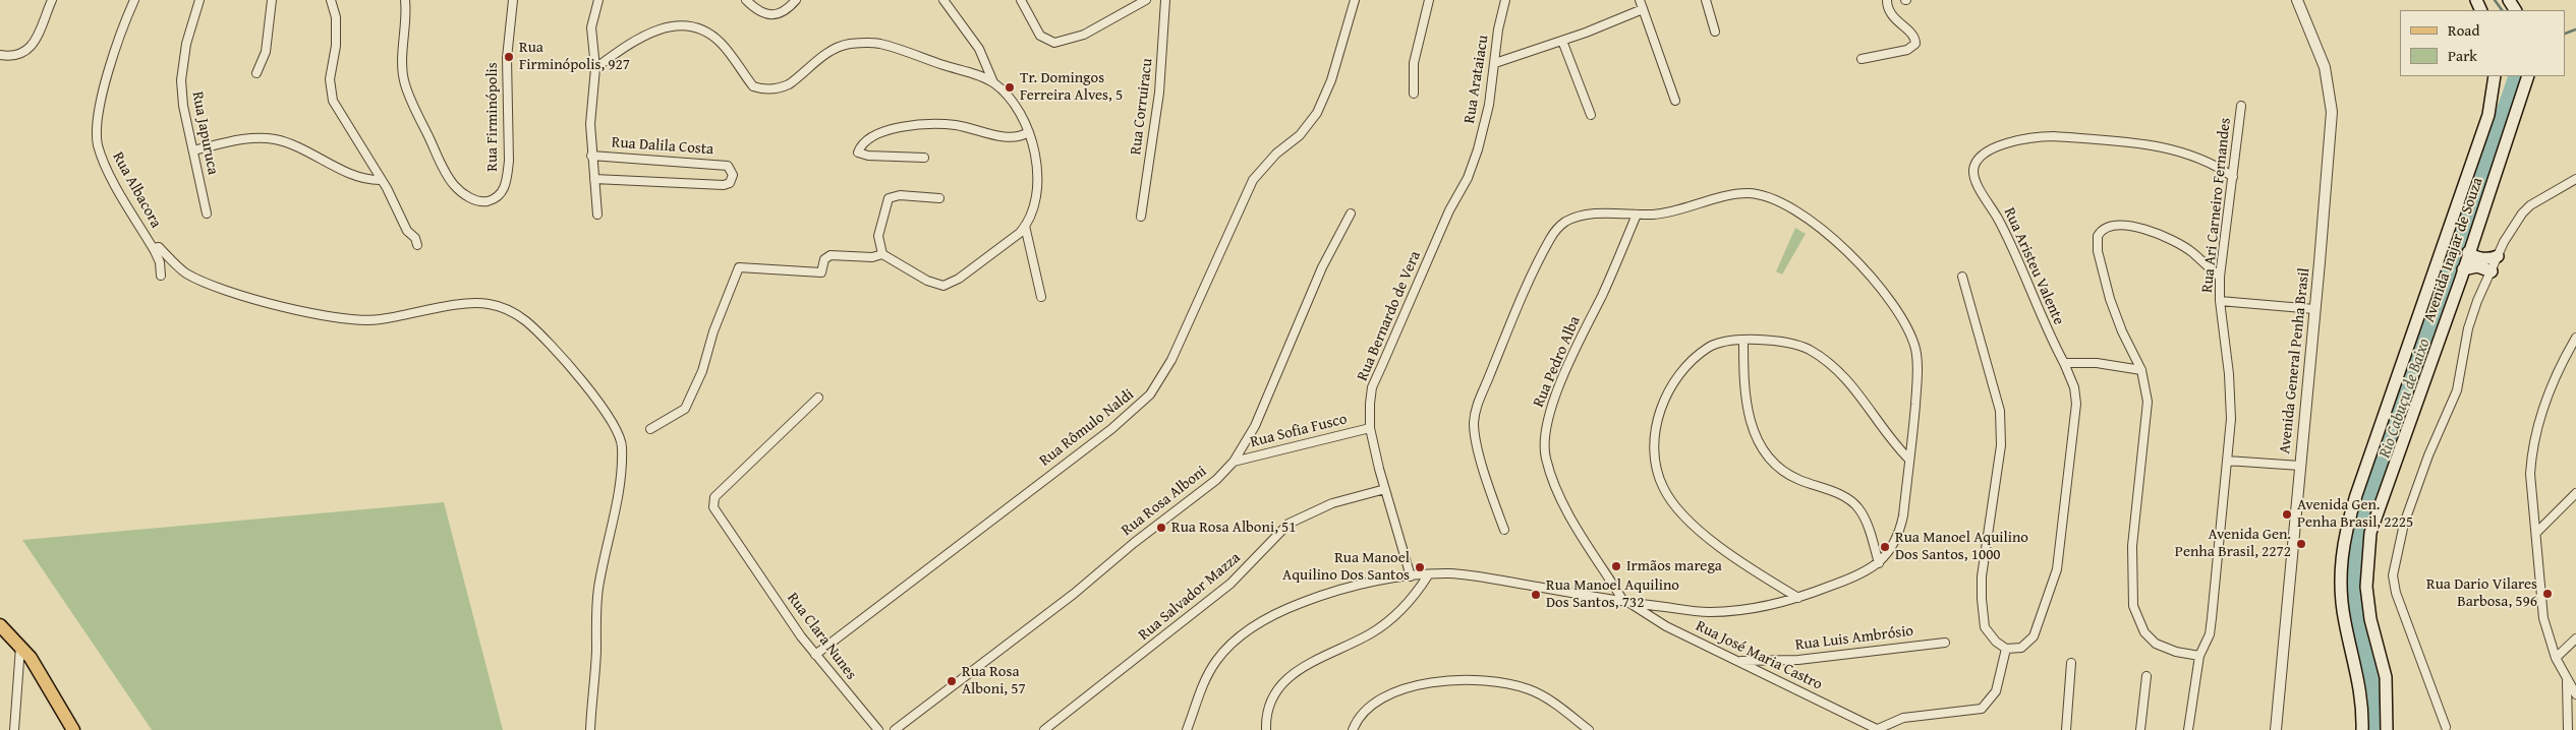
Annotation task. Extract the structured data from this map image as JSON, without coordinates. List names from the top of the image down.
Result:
{
  "streets": {
    "main road": ["Avenida Inajar de Souza"],
    "street": [
      "Rua Arataiacu",
      "Rua Corruiracu",
      "Rua Firminópolis",
      "Rua Japuruca",
      "Rua Dalila Costa",
      "Rua Albacora",
      "Rua Ari Carneiro Fernandes",
      "Rua Aristeu Valente",
      "Rua Bernardo de Vera",
      "Avenida General Penha Brasil",
      "Rua Pedro Alba",
      "Rua Rômulo Naldi",
      "Rua Sofia Fusco",
      "Rua Rosa Alboni",
      "Rua Salvador Mazza",
      "Rua Clara Nunes",
      "Rua Luis Ambrósio",
      "Rua José Maria Castro"
    ]
  },
  "crossings": [
    ["Rua Arataiacu", "Rua Bernardo de Vera"],
    ["Rua Ari Carneiro Fernandes", "Rua Aristeu Valente"],
    ["Rua Bernardo de Vera", "Rua Sofia Fusco"],
    ["Rua Bernardo de Vera", "Rua Salvador Mazza"],
    ["Rua Pedro Alba", "Rua José Maria Castro"],
    ["Rua Rômulo Naldi", "Rua Clara Nunes"],
    ["Rua Sofia Fusco", "Rua Rosa Alboni"],
    ["Rua Luis Ambrósio", "Rua José Maria Castro"]
  ],
  "water": ["Rio Cabuçu de Baixo"],
  "places": [
    "Rua Firminópolis, 927",
    "Tr. Domingos Ferreira Alves, 5",
    "Avenida Gen. Penha Brasil, 2225",
    "Rua Rosa Alboni, 51",
    "Avenida Gen. Penha Brasil, 2272",
    "Rua Manoel Aquilino Dos Santos, 1000",
    "Irmãos marega",
    "Rua Manoel Aquilino Dos Santos",
    "Rua Dario Vilares Barbosa, 596",
    "Rua Manoel Aquilino Dos Santos, 732",
    "Rua Rosa Alboni, 57"
  ],
  "legend": ["Road", "Park"]
}
